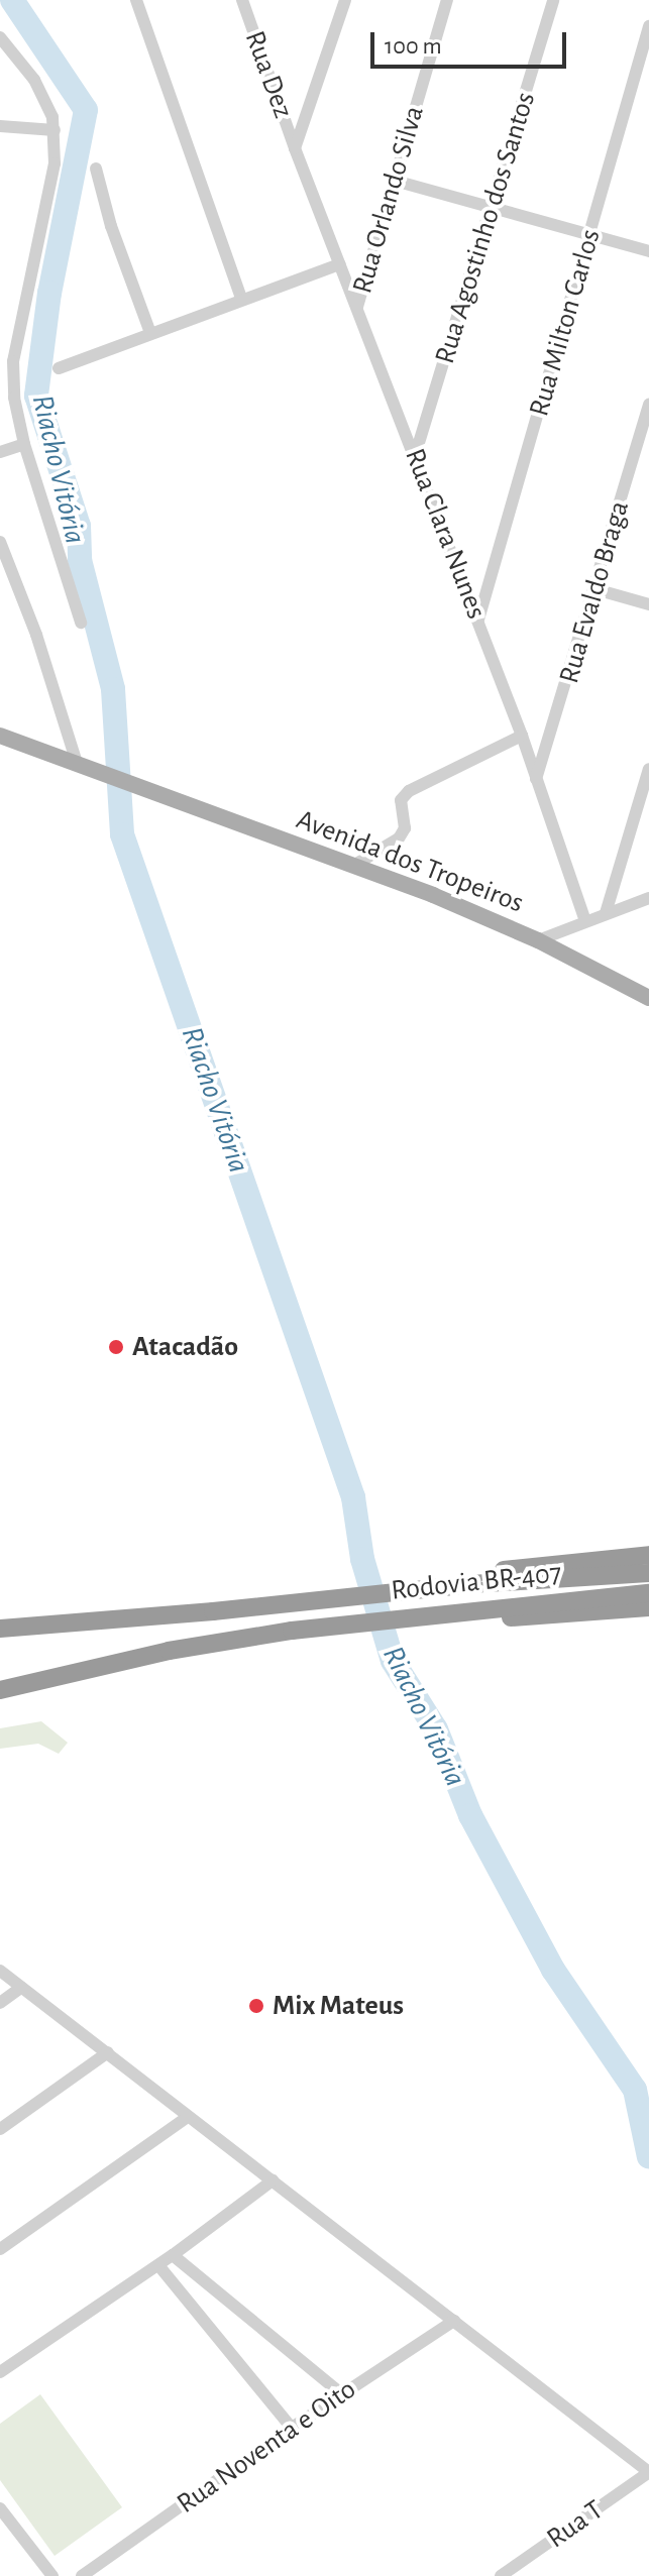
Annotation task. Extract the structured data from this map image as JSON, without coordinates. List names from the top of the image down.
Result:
{
  "streets": {
    "highway": ["Rodovia BR-407"],
    "main road": ["Avenida dos Tropeiros"],
    "street": [
      "Rua Dez",
      "Rua Orlando Silva",
      "Rua Agostinho dos Santos",
      "Rua Milton Carlos",
      "Rua Clara Nunes",
      "Rua Evaldo Braga",
      "Rua Noventa e Oito",
      "Rua T"
    ]
  },
  "crossings": [
    ["Rua Dez", "Rua Clara Nunes"],
    ["Rua Orlando Silva", "Rua Clara Nunes"],
    ["Rua Agostinho dos Santos", "Rua Clara Nunes"],
    ["Rua Milton Carlos", "Rua Clara Nunes"],
    ["Rua Clara Nunes", "Rua Evaldo Braga"]
  ],
  "water": ["Riacho Vitória"],
  "places": ["Atacadão", "Mix Mateus"],
  "scale_bar": "100 m"
}
